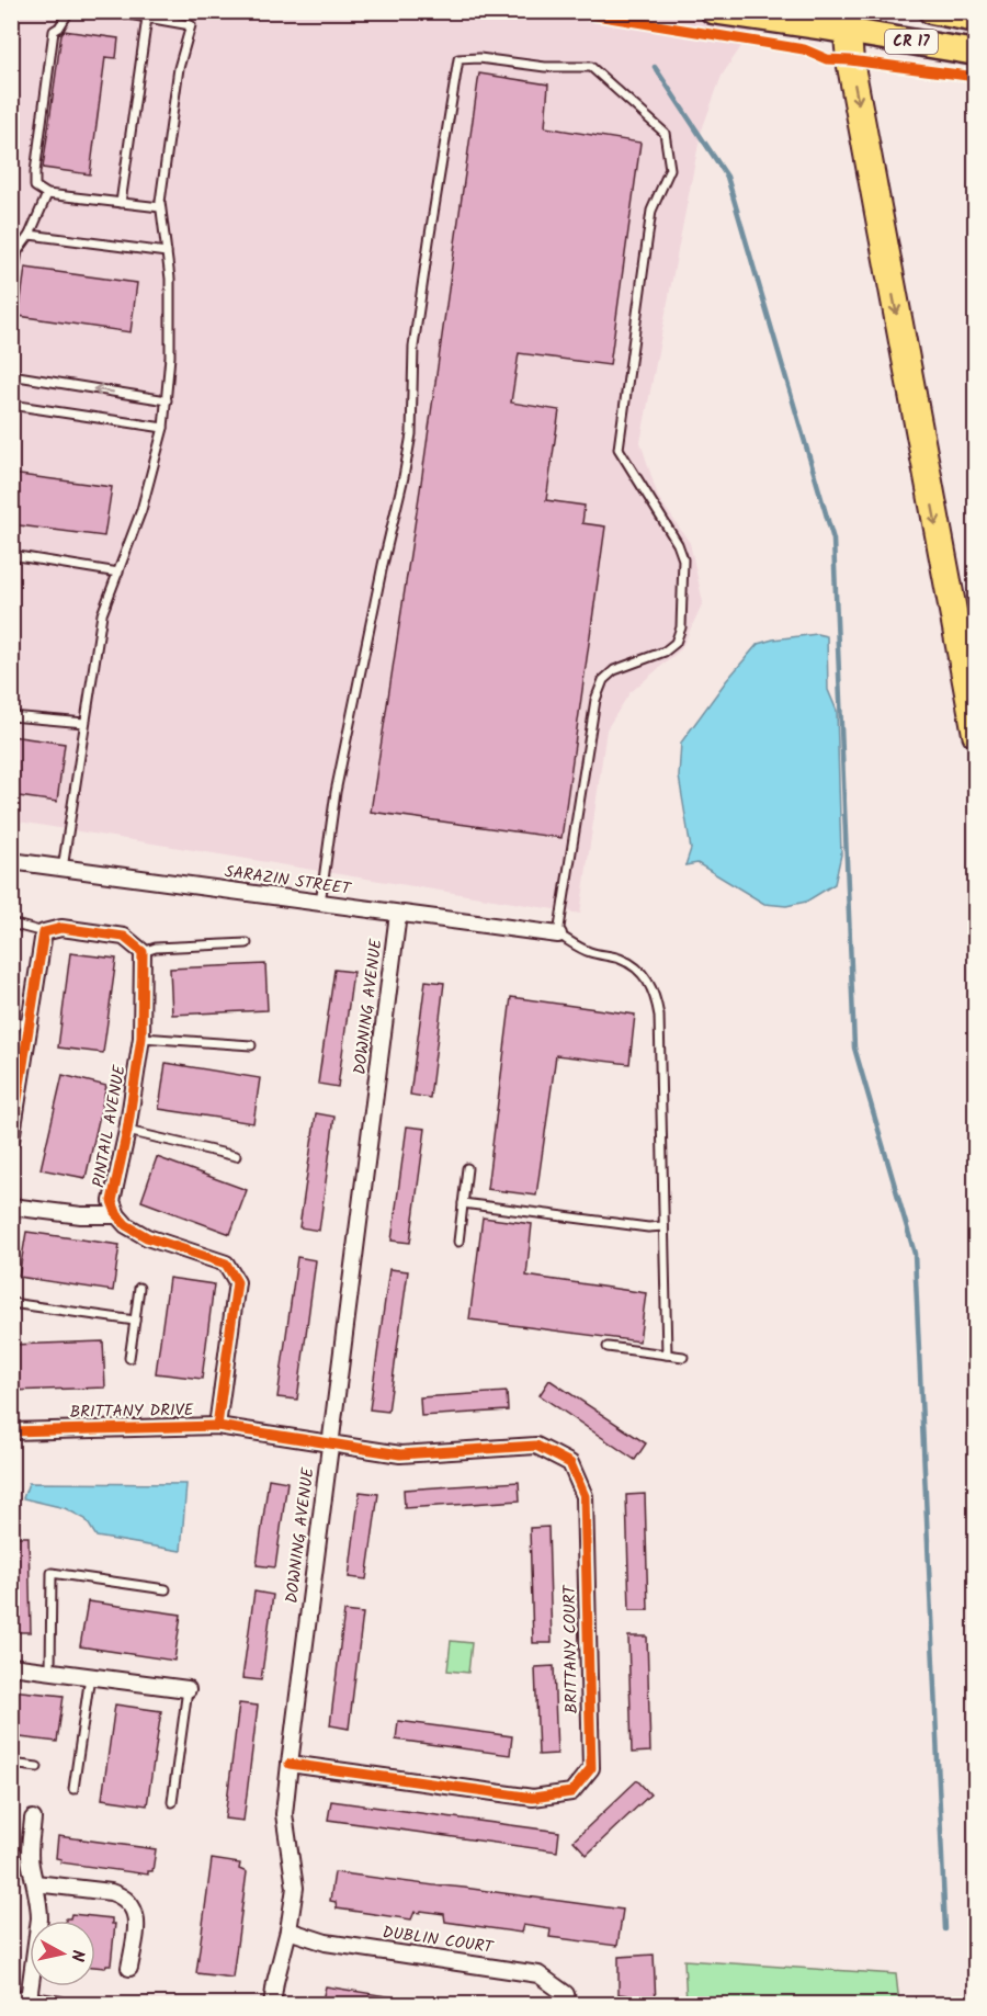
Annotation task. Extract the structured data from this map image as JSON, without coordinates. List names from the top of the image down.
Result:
{
  "streets": {
    "highway": ["CR 17"],
    "street": [
      "SARAZIN STREET",
      "DOWNING AVENUE",
      "PINTAIL AVENUE",
      "BRITTANY DRIVE",
      "BRITTANY COURT",
      "DUBLIN COURT"
    ]
  },
  "crossings": [
    ["SARAZIN STREET", "DOWNING AVENUE"],
    ["DOWNING AVENUE", "BRITTANY DRIVE"],
    ["DOWNING AVENUE", "BRITTANY COURT"],
    ["DOWNING AVENUE", "DUBLIN COURT"],
    ["BRITTANY DRIVE", "BRITTANY COURT"]
  ],
  "north": "right"
}
